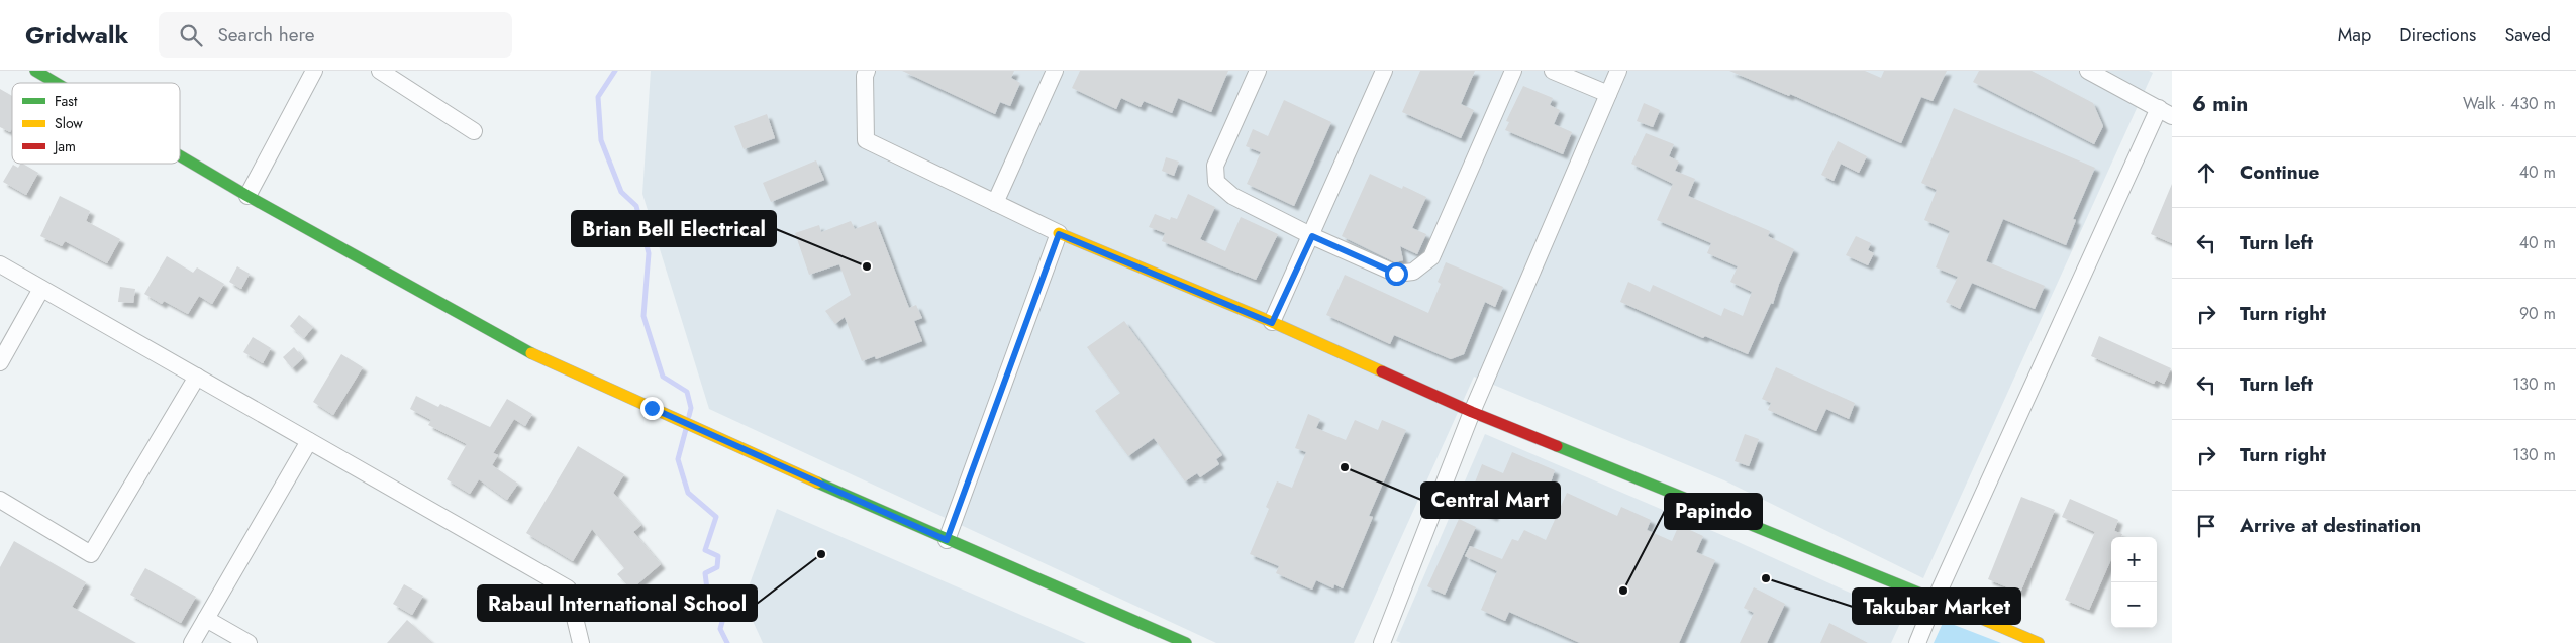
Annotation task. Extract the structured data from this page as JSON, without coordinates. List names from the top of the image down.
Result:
{
  "places": [
    "Brian Bell Electrical",
    "Central Mart",
    "Rabaul International School",
    "Takubar Market",
    "Papindo"
  ],
  "legend": ["Fast", "Slow", "Jam"],
  "page": {
    "header": "Gridwalk",
    "search": "Search here",
    "nav": ["Map", "Directions", "Saved"],
    "heading": ["6 min", "Walk · 430 m"],
    "list": [
      ["Continue", "40 m"],
      ["Turn left", "40 m"],
      ["Turn right", "90 m"],
      ["Turn left", "130 m"],
      ["Turn right", "130 m"],
      "Arrive at destination"
    ],
    "map_buttons": ["+", "−"]
  }
}
